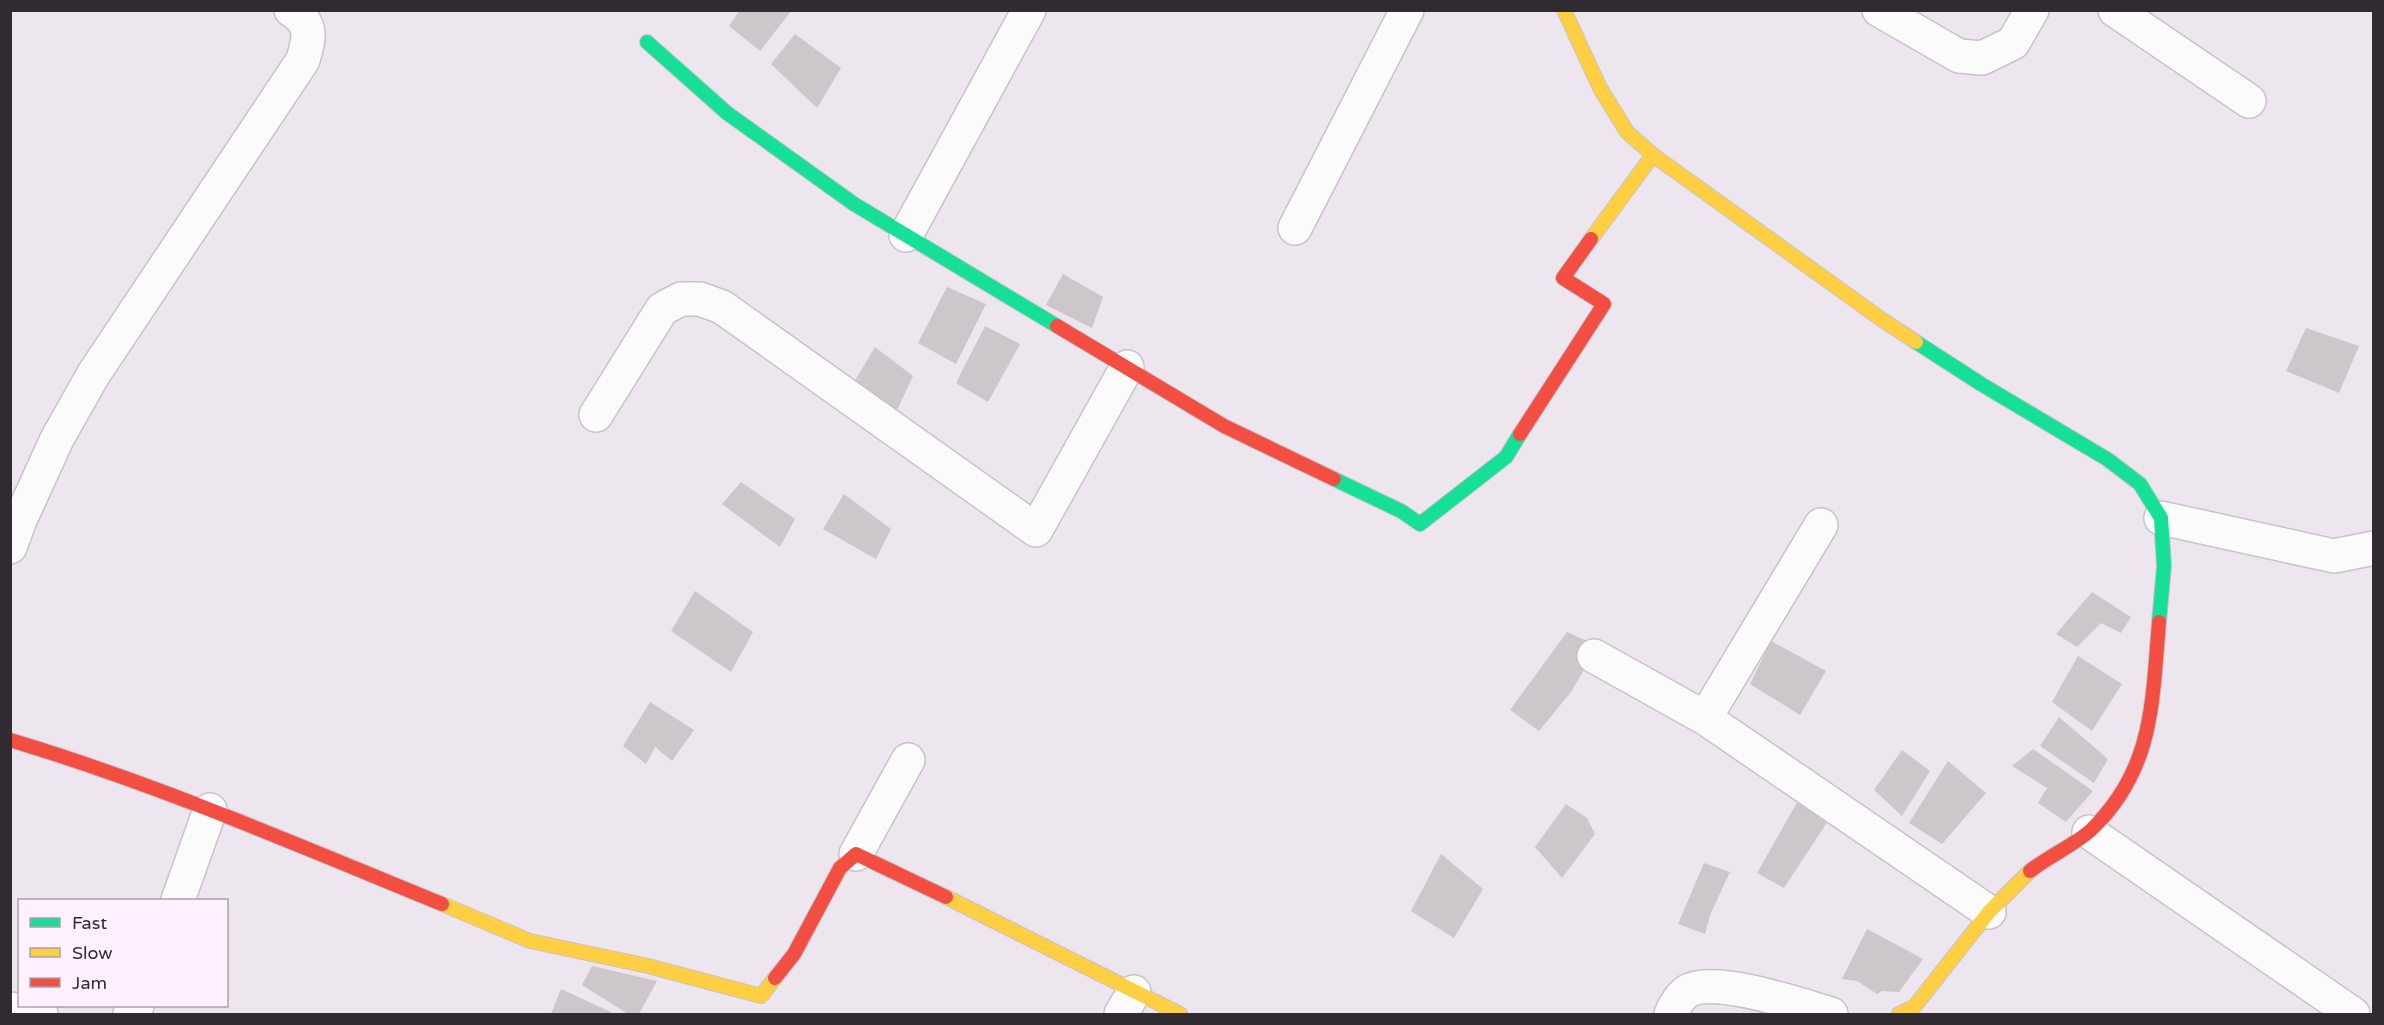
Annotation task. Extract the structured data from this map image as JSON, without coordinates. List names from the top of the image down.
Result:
{
  "legend": ["Fast", "Slow", "Jam"]
}
